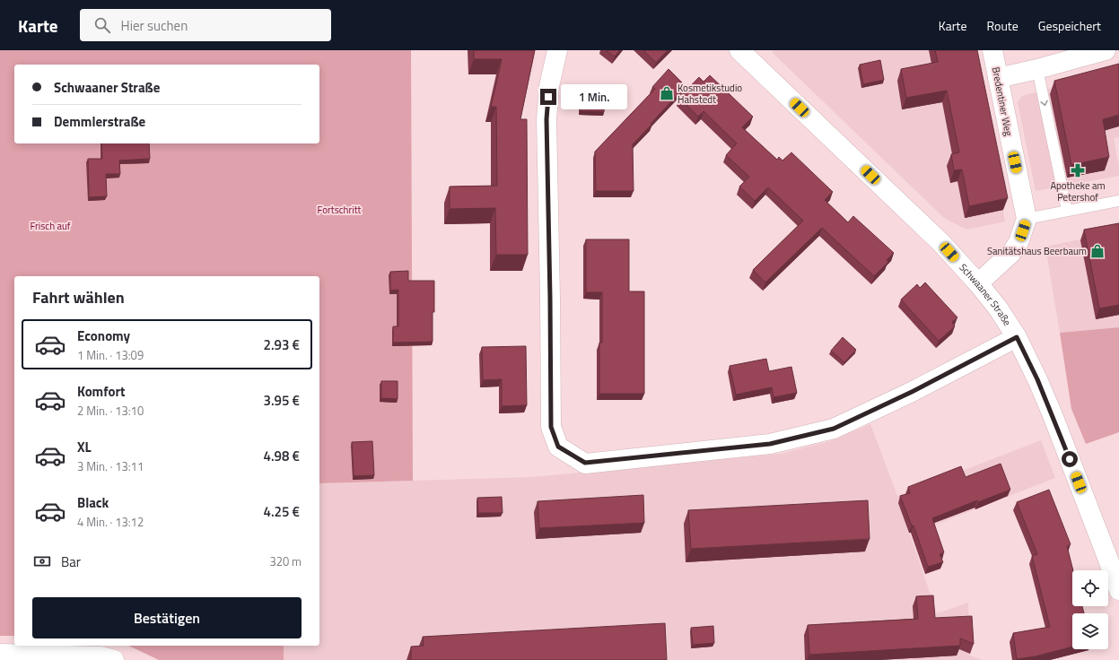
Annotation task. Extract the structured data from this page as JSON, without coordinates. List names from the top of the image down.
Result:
{
  "streets": {
    "street": ["Bredentiner Weg", "Schwaaner Straße"]
  },
  "parks": ["Fortschritt", "Frisch auf"],
  "places": {
    "shop": ["Kosmetikstudio Hahstedt", "Sanitätshaus Beerbaum"],
    "pharmacy": ["Apotheke am Petershof"]
  },
  "page": {
    "header": "Karte",
    "search": "Hier suchen",
    "nav": ["Karte", "Route", "Gespeichert"],
    "banner": ["Schwaaner Straße", "Demmlerstraße"],
    "bubble": "1 Min.",
    "heading": "Fahrt wählen",
    "list": [
      {
        "name": "Economy",
        "note": "1 Min. · 13:09",
        "value": "2.93 €"
      },
      {
        "name": "Komfort",
        "note": "2 Min. · 13:10",
        "value": "3.95 €"
      },
      {
        "name": "XL",
        "note": "3 Min. · 13:11",
        "value": "4.98 €"
      },
      {
        "name": "Black",
        "note": "4 Min. · 13:12",
        "value": "4.25 €"
      }
    ],
    "pay": ["Bar", "320 m"],
    "buttons": "Bestätigen"
  }
}
